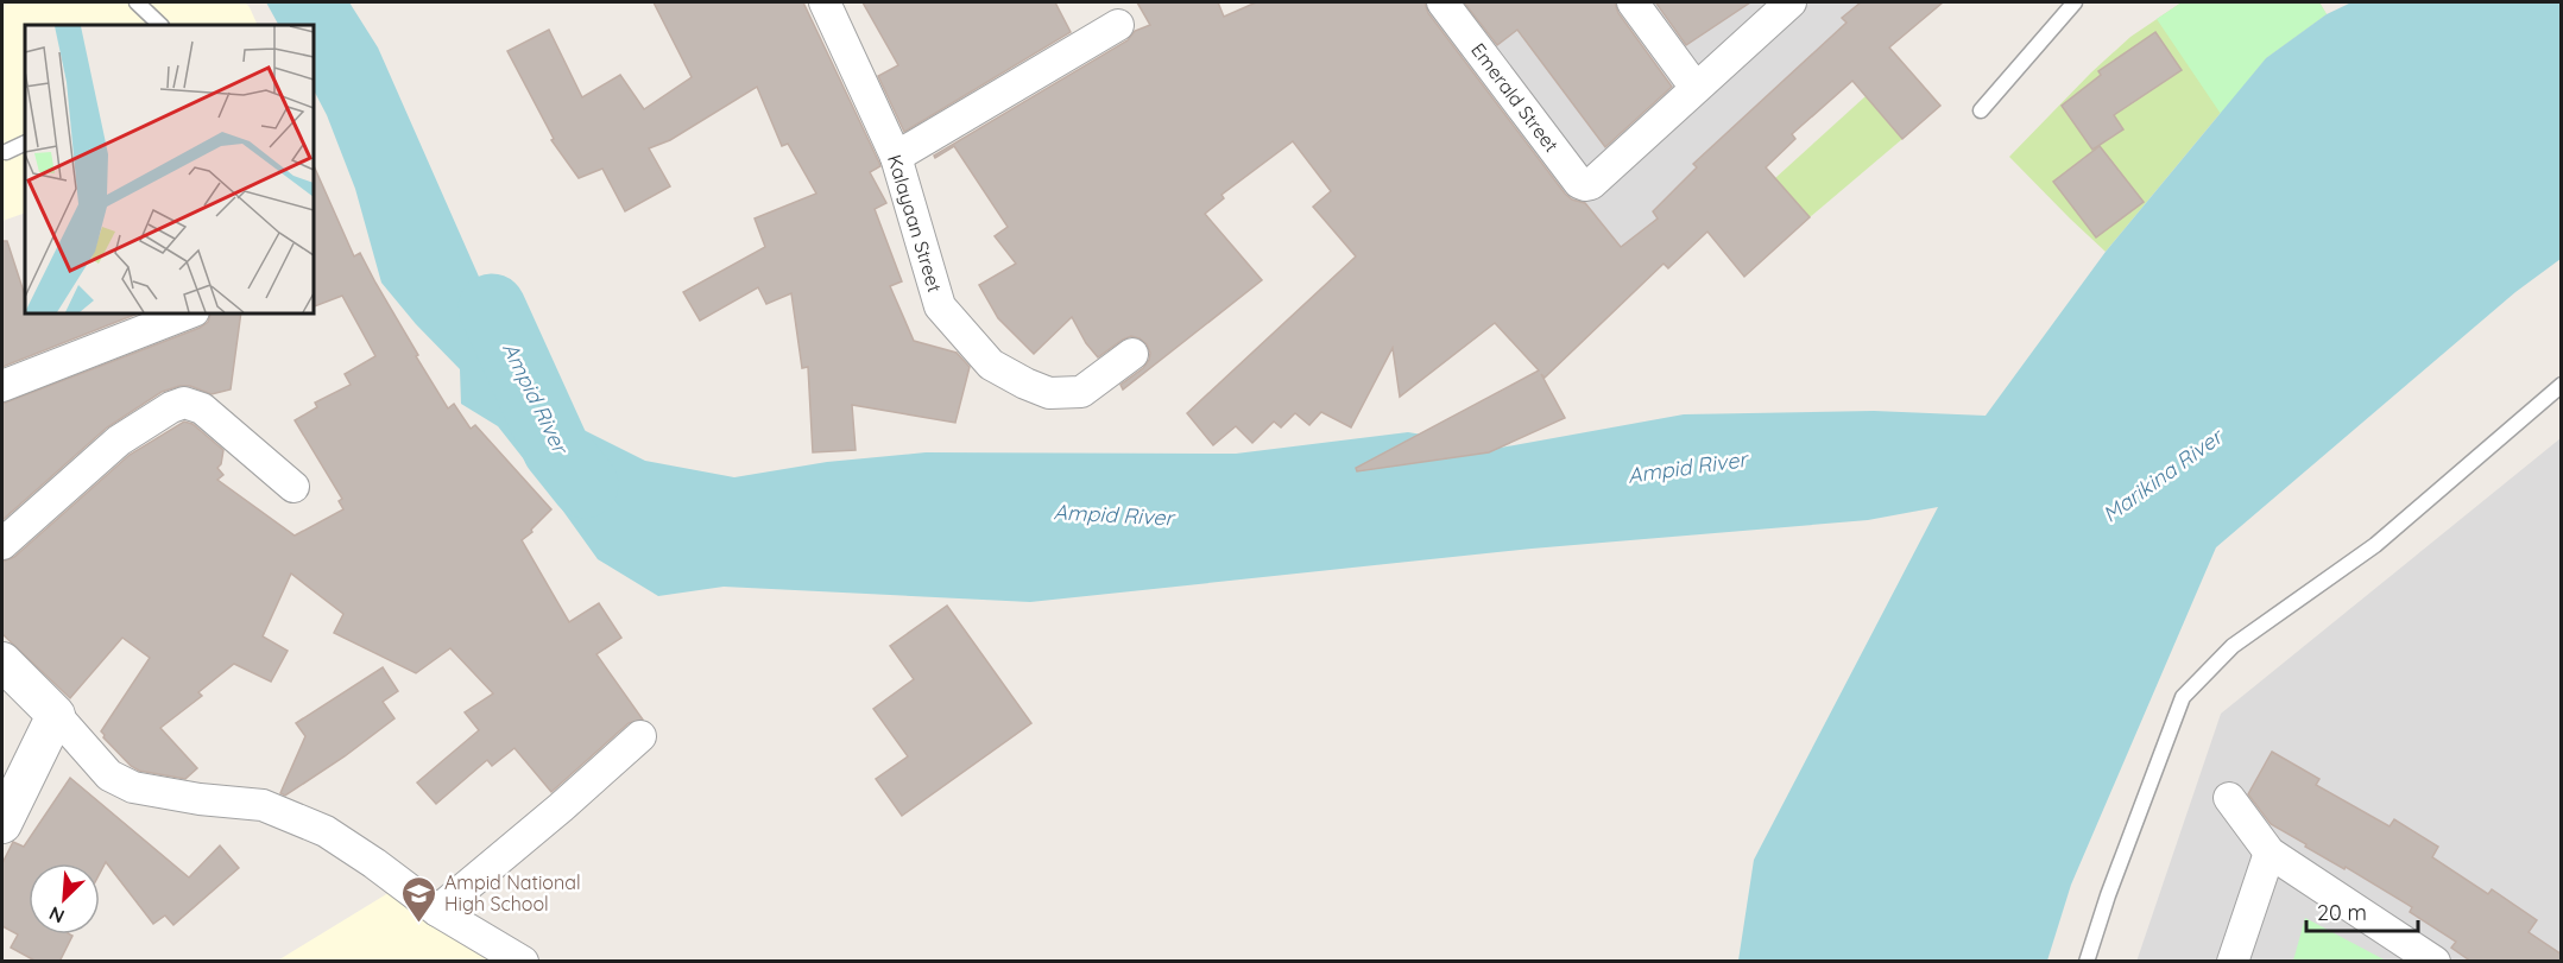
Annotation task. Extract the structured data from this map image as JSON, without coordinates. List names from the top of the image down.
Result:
{
  "streets": {
    "street": ["Emerald Street", "Kalayaan Street"]
  },
  "water": ["Ampid River", "Marikina River"],
  "places": {
    "school or university": ["Ampid National High School"]
  },
  "scale_bar": "20 m",
  "north": "bottom left"
}
